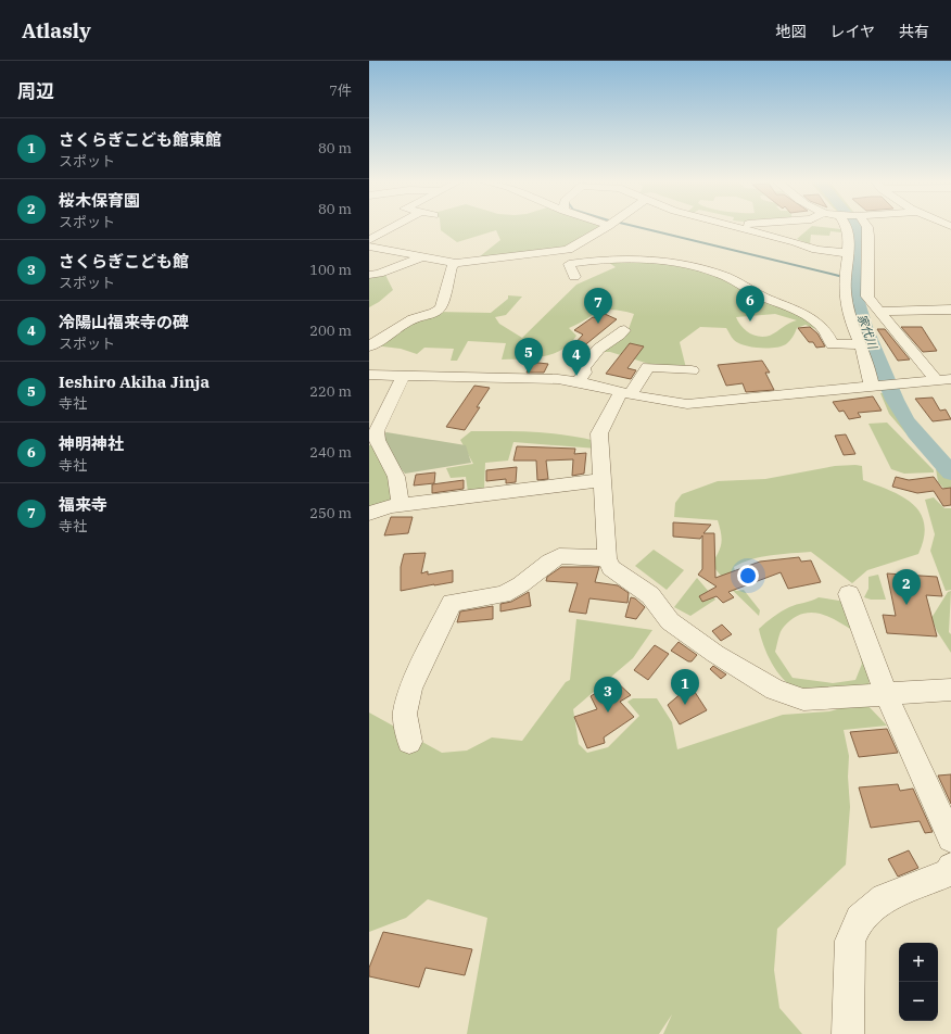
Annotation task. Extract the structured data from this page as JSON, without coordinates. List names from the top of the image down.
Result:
{
  "water": ["家代川"],
  "page": {
    "header": "Atlasly",
    "nav": ["地図", "レイヤ", "共有"],
    "heading": ["周辺", "7件"],
    "list": [
      {
        "mark": "1",
        "name": "さくらぎこども館東館",
        "note": "スポット",
        "value": "80 m"
      },
      {
        "mark": "2",
        "name": "桜木保育園",
        "note": "スポット",
        "value": "80 m"
      },
      {
        "mark": "3",
        "name": "さくらぎこども館",
        "note": "スポット",
        "value": "100 m"
      },
      {
        "mark": "4",
        "name": "冷陽山福来寺の碑",
        "note": "スポット",
        "value": "200 m"
      },
      {
        "mark": "5",
        "name": "Ieshiro Akiha Jinja",
        "note": "寺社",
        "value": "220 m"
      },
      {
        "mark": "6",
        "name": "神明神社",
        "note": "寺社",
        "value": "240 m"
      },
      {
        "mark": "7",
        "name": "福来寺",
        "note": "寺社",
        "value": "250 m"
      }
    ],
    "pins": [
      "6",
      "7",
      "5",
      "4",
      "2",
      "1",
      "3"
    ],
    "map_buttons": ["+", "−"]
  }
}
